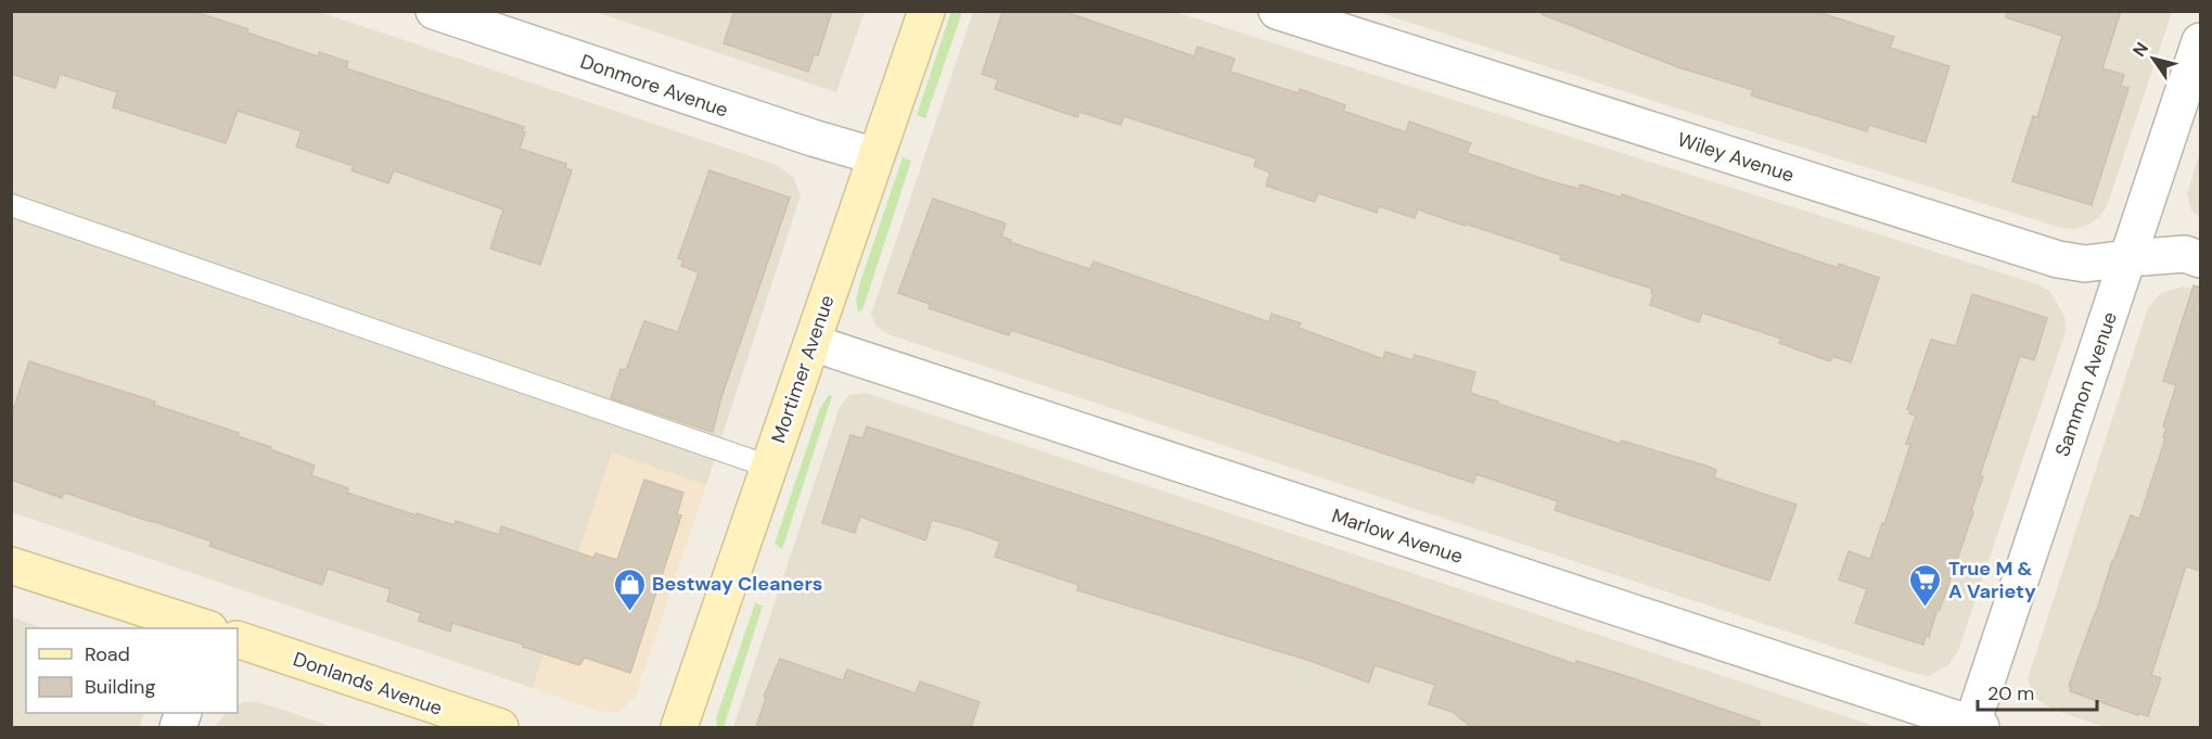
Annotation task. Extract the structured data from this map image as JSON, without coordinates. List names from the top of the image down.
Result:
{
  "streets": {
    "street": [
      "Donmore Avenue",
      "Wiley Avenue",
      "Mortimer Avenue",
      "Sammon Avenue",
      "Marlow Avenue",
      "Donlands Avenue"
    ]
  },
  "crossings": [
    ["Donmore Avenue", "Mortimer Avenue"],
    ["Wiley Avenue", "Sammon Avenue"],
    ["Mortimer Avenue", "Marlow Avenue"],
    ["Sammon Avenue", "Marlow Avenue"]
  ],
  "places": {
    "supermarket": ["True M & A Variety"],
    "shop": ["Bestway Cleaners"]
  },
  "legend": ["Road", "Building"],
  "scale_bar": "20 m",
  "north": "top left"
}
